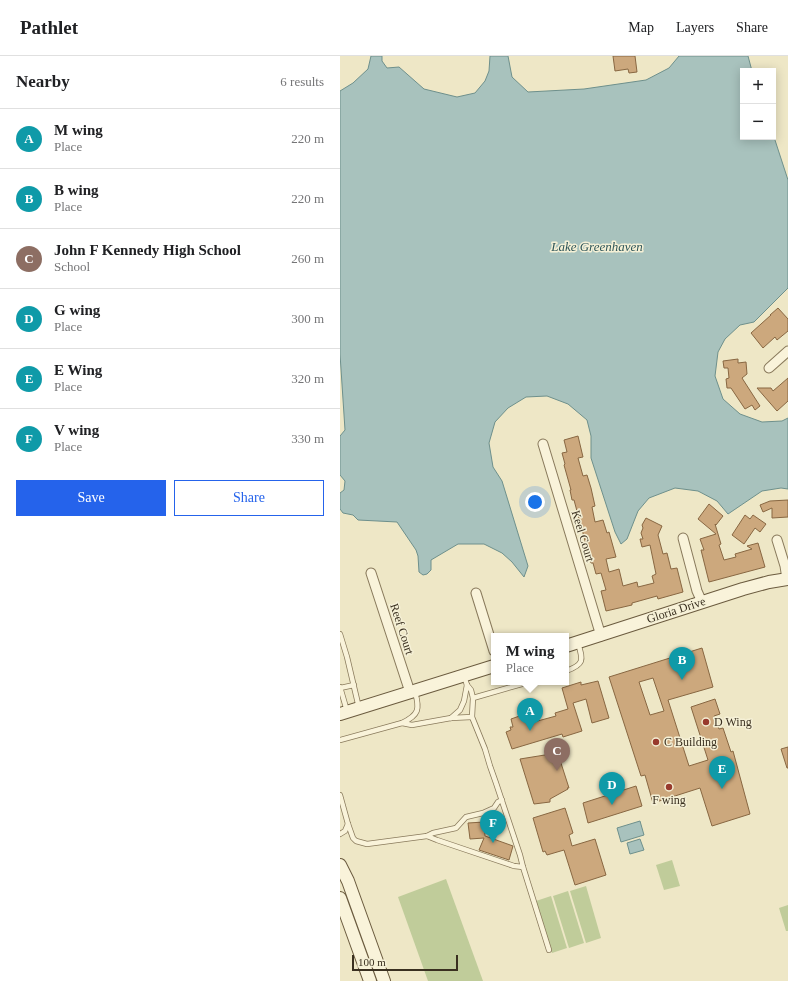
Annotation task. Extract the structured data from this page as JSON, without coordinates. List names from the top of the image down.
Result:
{
  "streets": {
    "street": ["Keel Court", "Gloria Drive", "Reef Court"]
  },
  "crossings": [
    ["Keel Court", "Gloria Drive"]
  ],
  "water": ["Lake Greenhaven"],
  "places": ["D Wing", "C Building", "F wing"],
  "scale_bar": "100 m",
  "page": {
    "header": "Pathlet",
    "nav": ["Map", "Layers", "Share"],
    "heading": ["Nearby", "6 results"],
    "map_buttons": ["+", "−"],
    "list": [
      {
        "mark": "A",
        "name": "M wing",
        "note": "Place",
        "value": "220 m"
      },
      {
        "mark": "B",
        "name": "B wing",
        "note": "Place",
        "value": "220 m"
      },
      {
        "mark": "C",
        "name": "John F Kennedy High School",
        "note": "School",
        "value": "260 m"
      },
      {
        "mark": "D",
        "name": "G wing",
        "note": "Place",
        "value": "300 m"
      },
      {
        "mark": "E",
        "name": "E Wing",
        "note": "Place",
        "value": "320 m"
      },
      {
        "mark": "F",
        "name": "V wing",
        "note": "Place",
        "value": "330 m"
      }
    ],
    "buttons": ["Save", "Share"],
    "popup": ["M wing", "Place"],
    "pins": [
      "B",
      "A",
      "C",
      "E",
      "D",
      "F"
    ],
    "scale": "100 m"
  }
}
